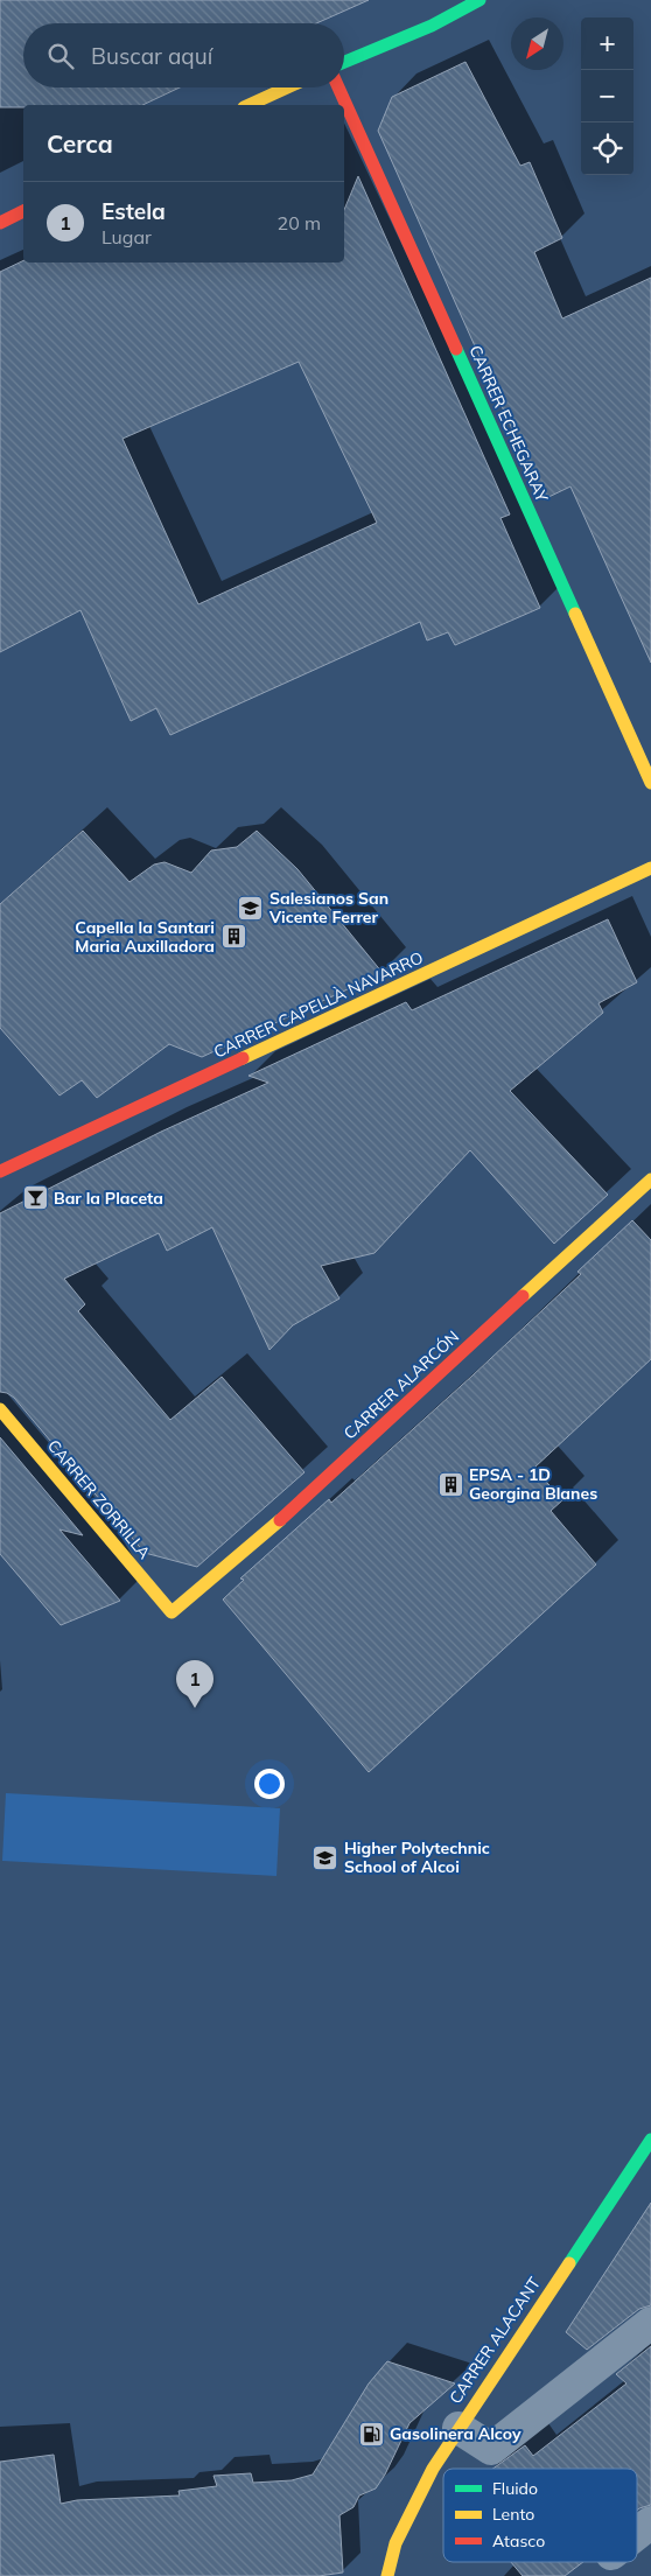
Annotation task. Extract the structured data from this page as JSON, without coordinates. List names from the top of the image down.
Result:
{
  "streets": {
    "street": [
      "CARRER ECHEGARAY",
      "CARRER CAPELLÀ NAVARRO",
      "CARRER ALARCÓN",
      "CARRER ZORRILLA",
      "CARRER ALACANT"
    ]
  },
  "crossings": [
    ["CARRER ALARCÓN", "CARRER ZORRILLA"]
  ],
  "places": {
    "school or university": ["Salesianos San Vicente Ferrer", "Higher Polytechnic School of Alcoi"],
    "building": ["Capella la Santari Maria Auxilladora", "EPSA - 1D Georgina Blanes"],
    "bar": ["Bar la Placeta"],
    "fuel station": ["Gasolinera Alcoy"]
  },
  "legend": ["Fluido", "Lento", "Atasco"],
  "north": "bottom left",
  "page": {
    "map_buttons": ["+", "−"],
    "search": "Buscar aquí",
    "heading": "Cerca",
    "list": [
      {
        "mark": "1",
        "name": "Estela",
        "note": "Lugar",
        "value": "20 m"
      }
    ],
    "pins": "1"
  }
}
